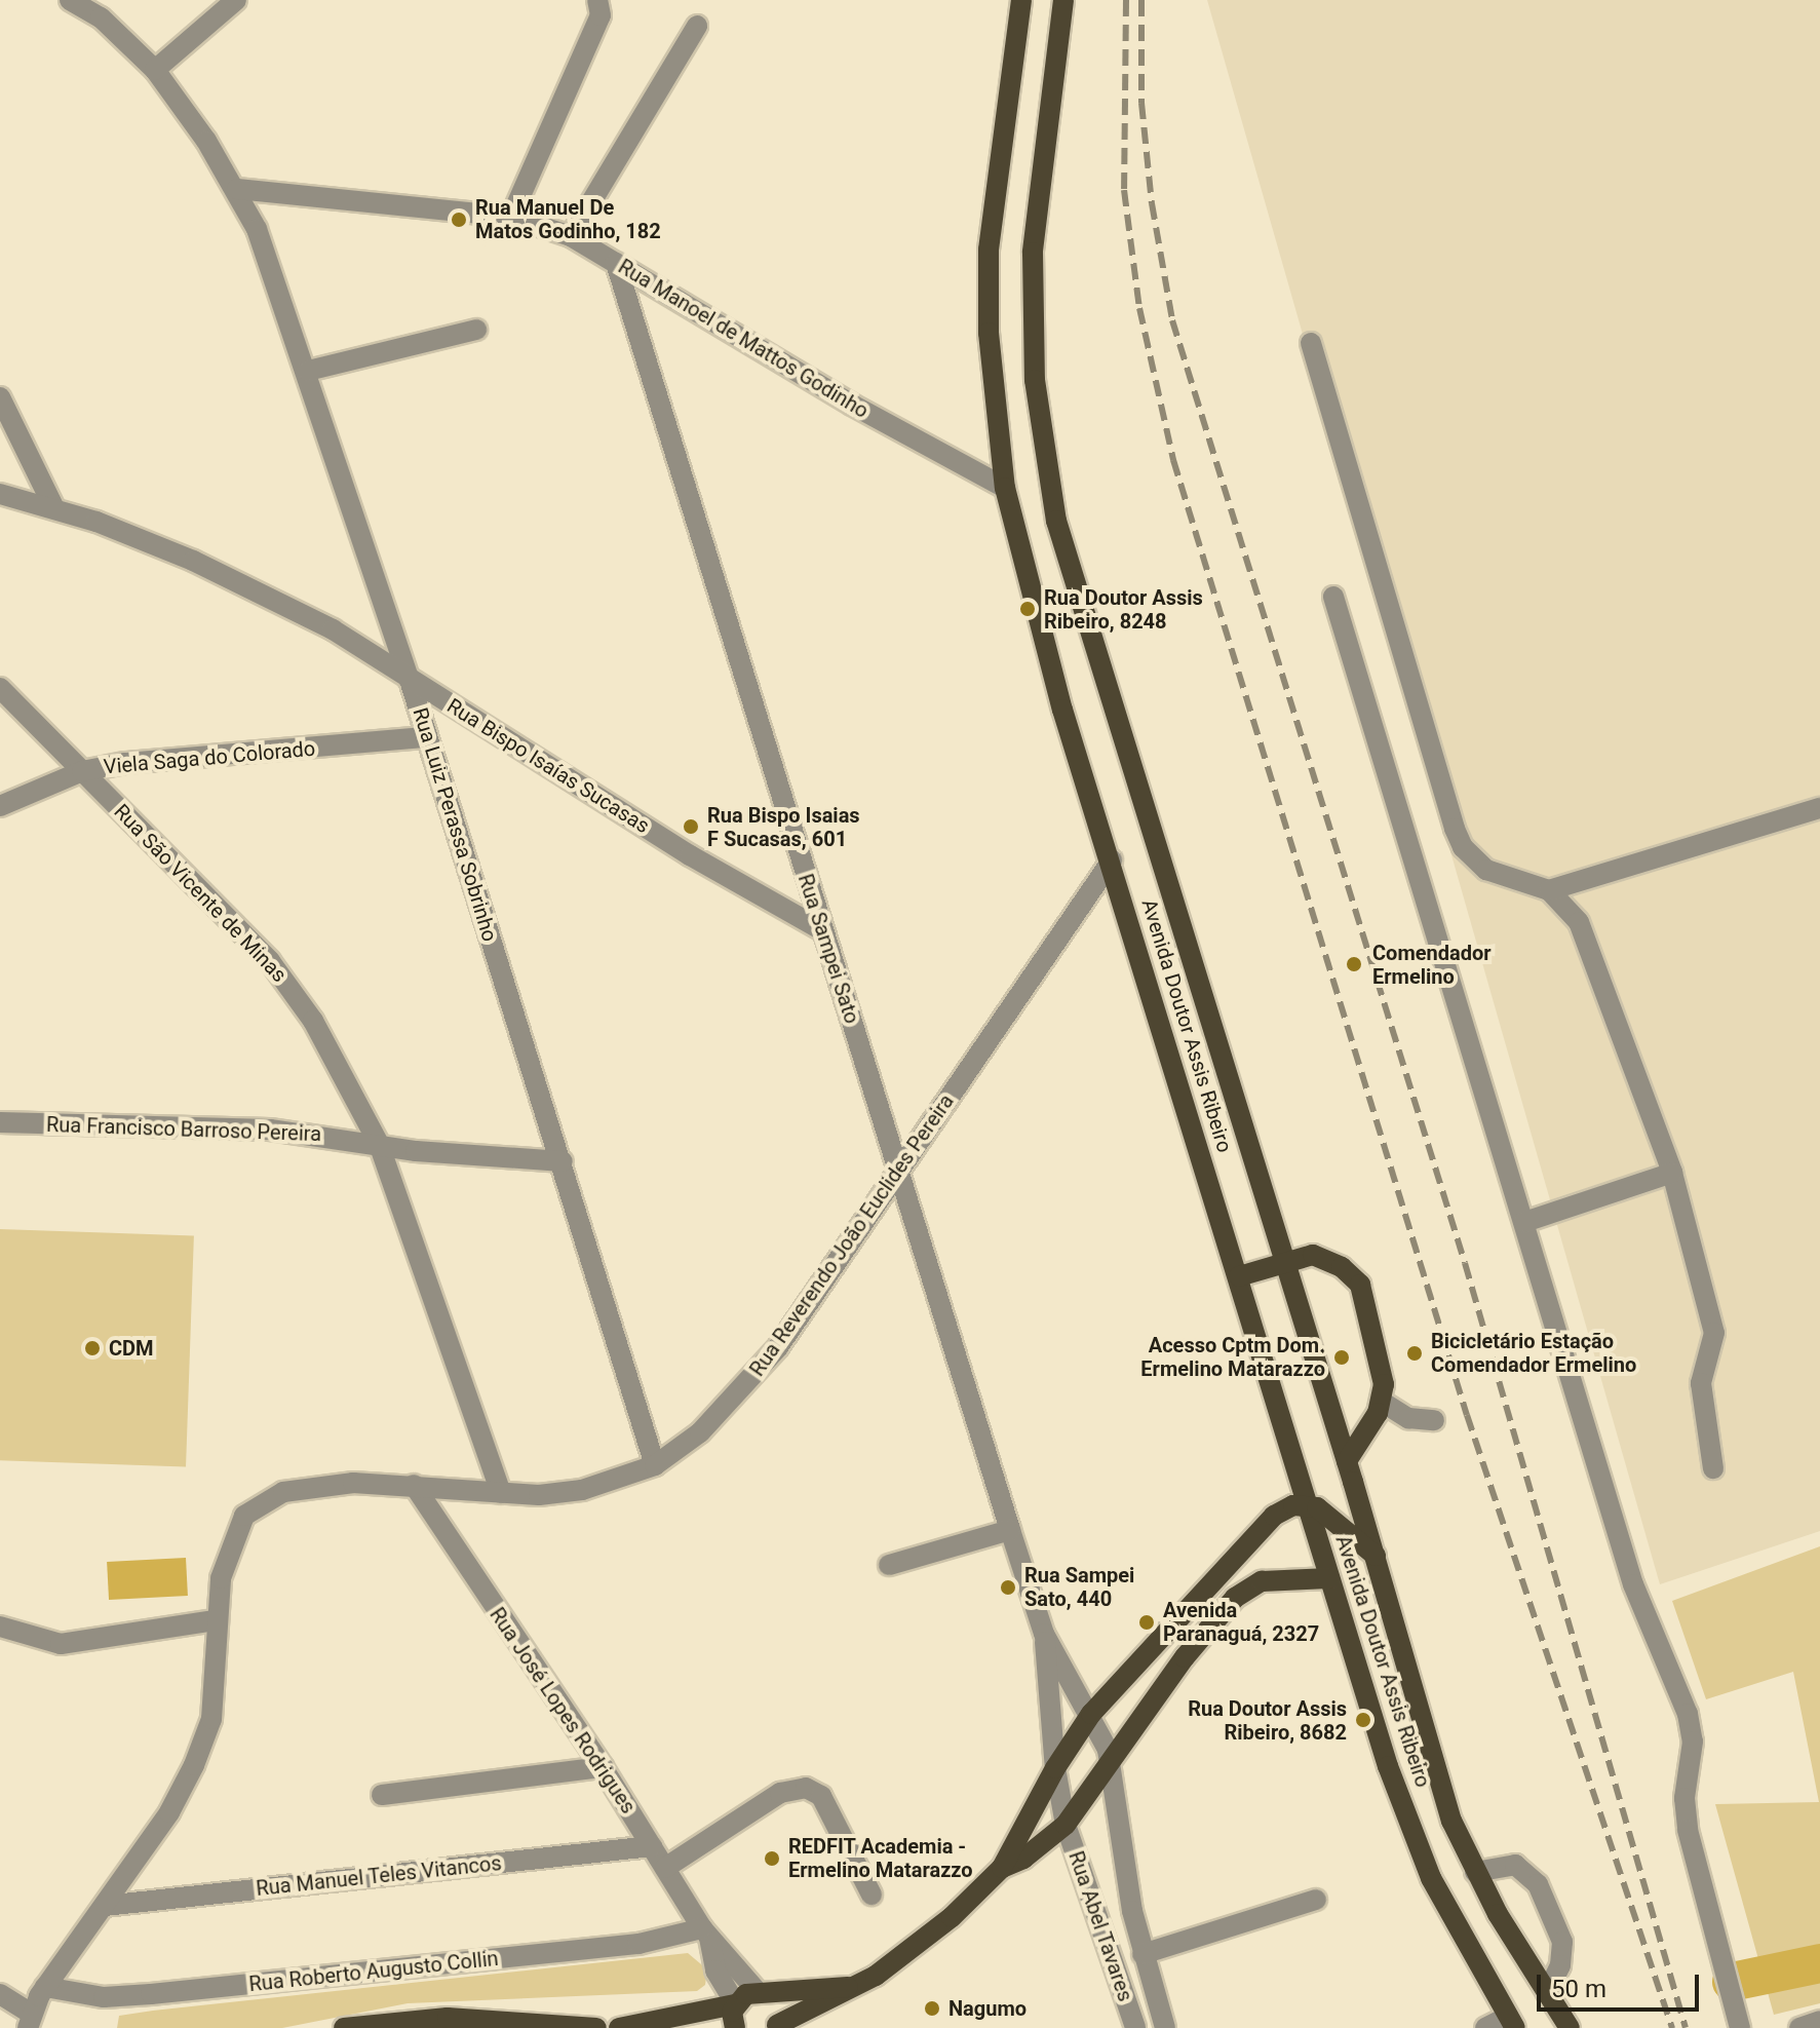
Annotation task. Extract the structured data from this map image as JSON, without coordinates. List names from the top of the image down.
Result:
{
  "streets": {
    "main road": ["Avenida Doutor Assis Ribeiro"],
    "street": [
      "Rua Manoel de Mattos Godinho",
      "Viela Saga do Colorado",
      "Rua Bispo Isaías Sucasas",
      "Rua Luiz Perassa Sobrinho",
      "Rua São Vicente de Minas",
      "Rua Sampei Sato",
      "Rua Francisco Barroso Pereira",
      "Rua Reverendo João Euclides Pereira",
      "Rua José Lopes Rodrigues",
      "Rua Manuel Teles Vitancos",
      "Rua Abel Tavares",
      "Rua Roberto Augusto Collin"
    ]
  },
  "crossings": [
    ["Rua Manoel de Mattos Godinho", "Rua Luiz Perassa Sobrinho"],
    ["Rua Manoel de Mattos Godinho", "Rua Sampei Sato"],
    ["Rua Manoel de Mattos Godinho", "Avenida Doutor Assis Ribeiro"],
    ["Viela Saga do Colorado", "Rua Luiz Perassa Sobrinho"],
    ["Viela Saga do Colorado", "Rua São Vicente de Minas"],
    ["Rua Bispo Isaías Sucasas", "Rua Luiz Perassa Sobrinho"],
    ["Rua Bispo Isaías Sucasas", "Rua Sampei Sato"],
    ["Rua Luiz Perassa Sobrinho", "Rua Francisco Barroso Pereira"],
    ["Rua Luiz Perassa Sobrinho", "Rua Reverendo João Euclides Pereira"],
    ["Rua São Vicente de Minas", "Rua Francisco Barroso Pereira"],
    ["Rua São Vicente de Minas", "Rua Reverendo João Euclides Pereira"],
    ["Rua Sampei Sato", "Rua Reverendo João Euclides Pereira"],
    ["Rua Sampei Sato", "Rua Abel Tavares"],
    ["Avenida Doutor Assis Ribeiro", "Rua Reverendo João Euclides Pereira"],
    ["Rua Reverendo João Euclides Pereira", "Rua José Lopes Rodrigues"],
    ["Rua Reverendo João Euclides Pereira", "Rua Manuel Teles Vitancos"],
    ["Rua Reverendo João Euclides Pereira", "Rua Roberto Augusto Collin"],
    ["Rua José Lopes Rodrigues", "Rua Manuel Teles Vitancos"],
    ["Rua José Lopes Rodrigues", "Rua Roberto Augusto Collin"]
  ],
  "places": [
    "Rua Manuel De Matos Godinho, 182",
    "Rua Doutor Assis Ribeiro, 8248",
    "Rua Bispo Isaias F Sucasas, 601",
    "Comendador Ermelino",
    "CDM",
    "Bicicletário Estação Comendador Ermelino",
    "Acesso Cptm Dom. Ermelino Matarazzo",
    "Rua Sampei Sato, 440",
    "Avenida Paranaguá, 2327",
    "Rua Doutor Assis Ribeiro, 8682",
    "REDFIT Academia - Ermelino Matarazzo",
    "Nagumo"
  ],
  "scale_bar": "50 m"
}
